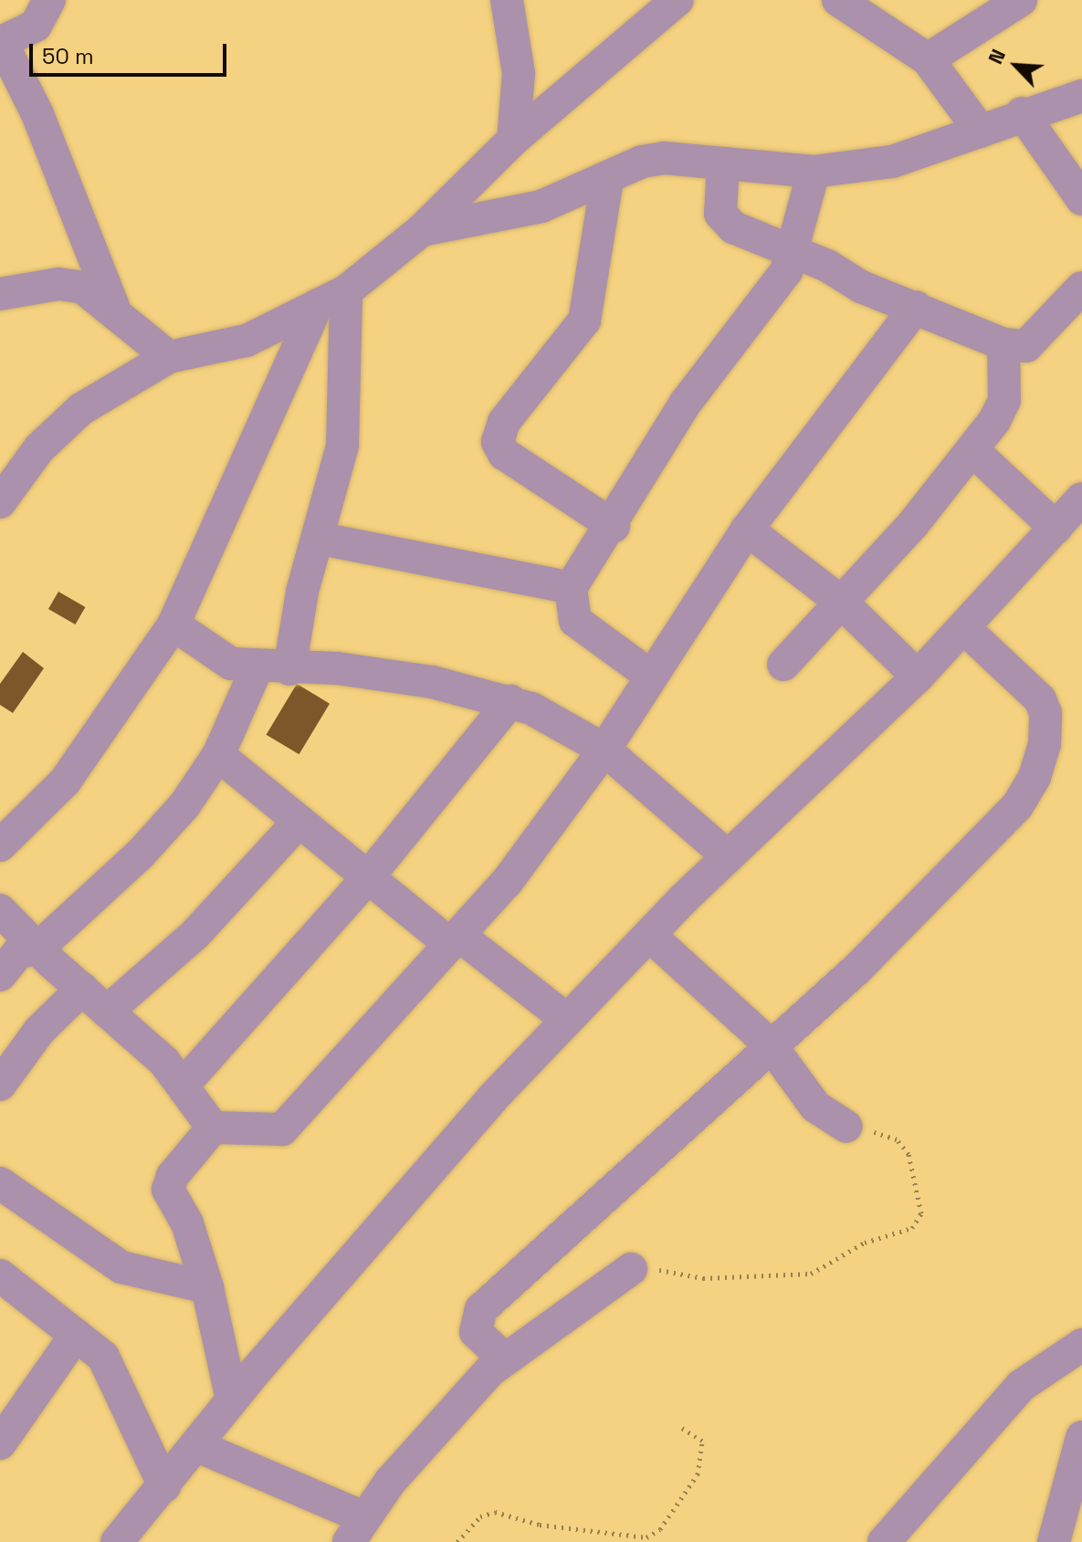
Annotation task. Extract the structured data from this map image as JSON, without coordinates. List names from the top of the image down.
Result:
{
  "scale_bar": "50 m",
  "north": "top left"
}
